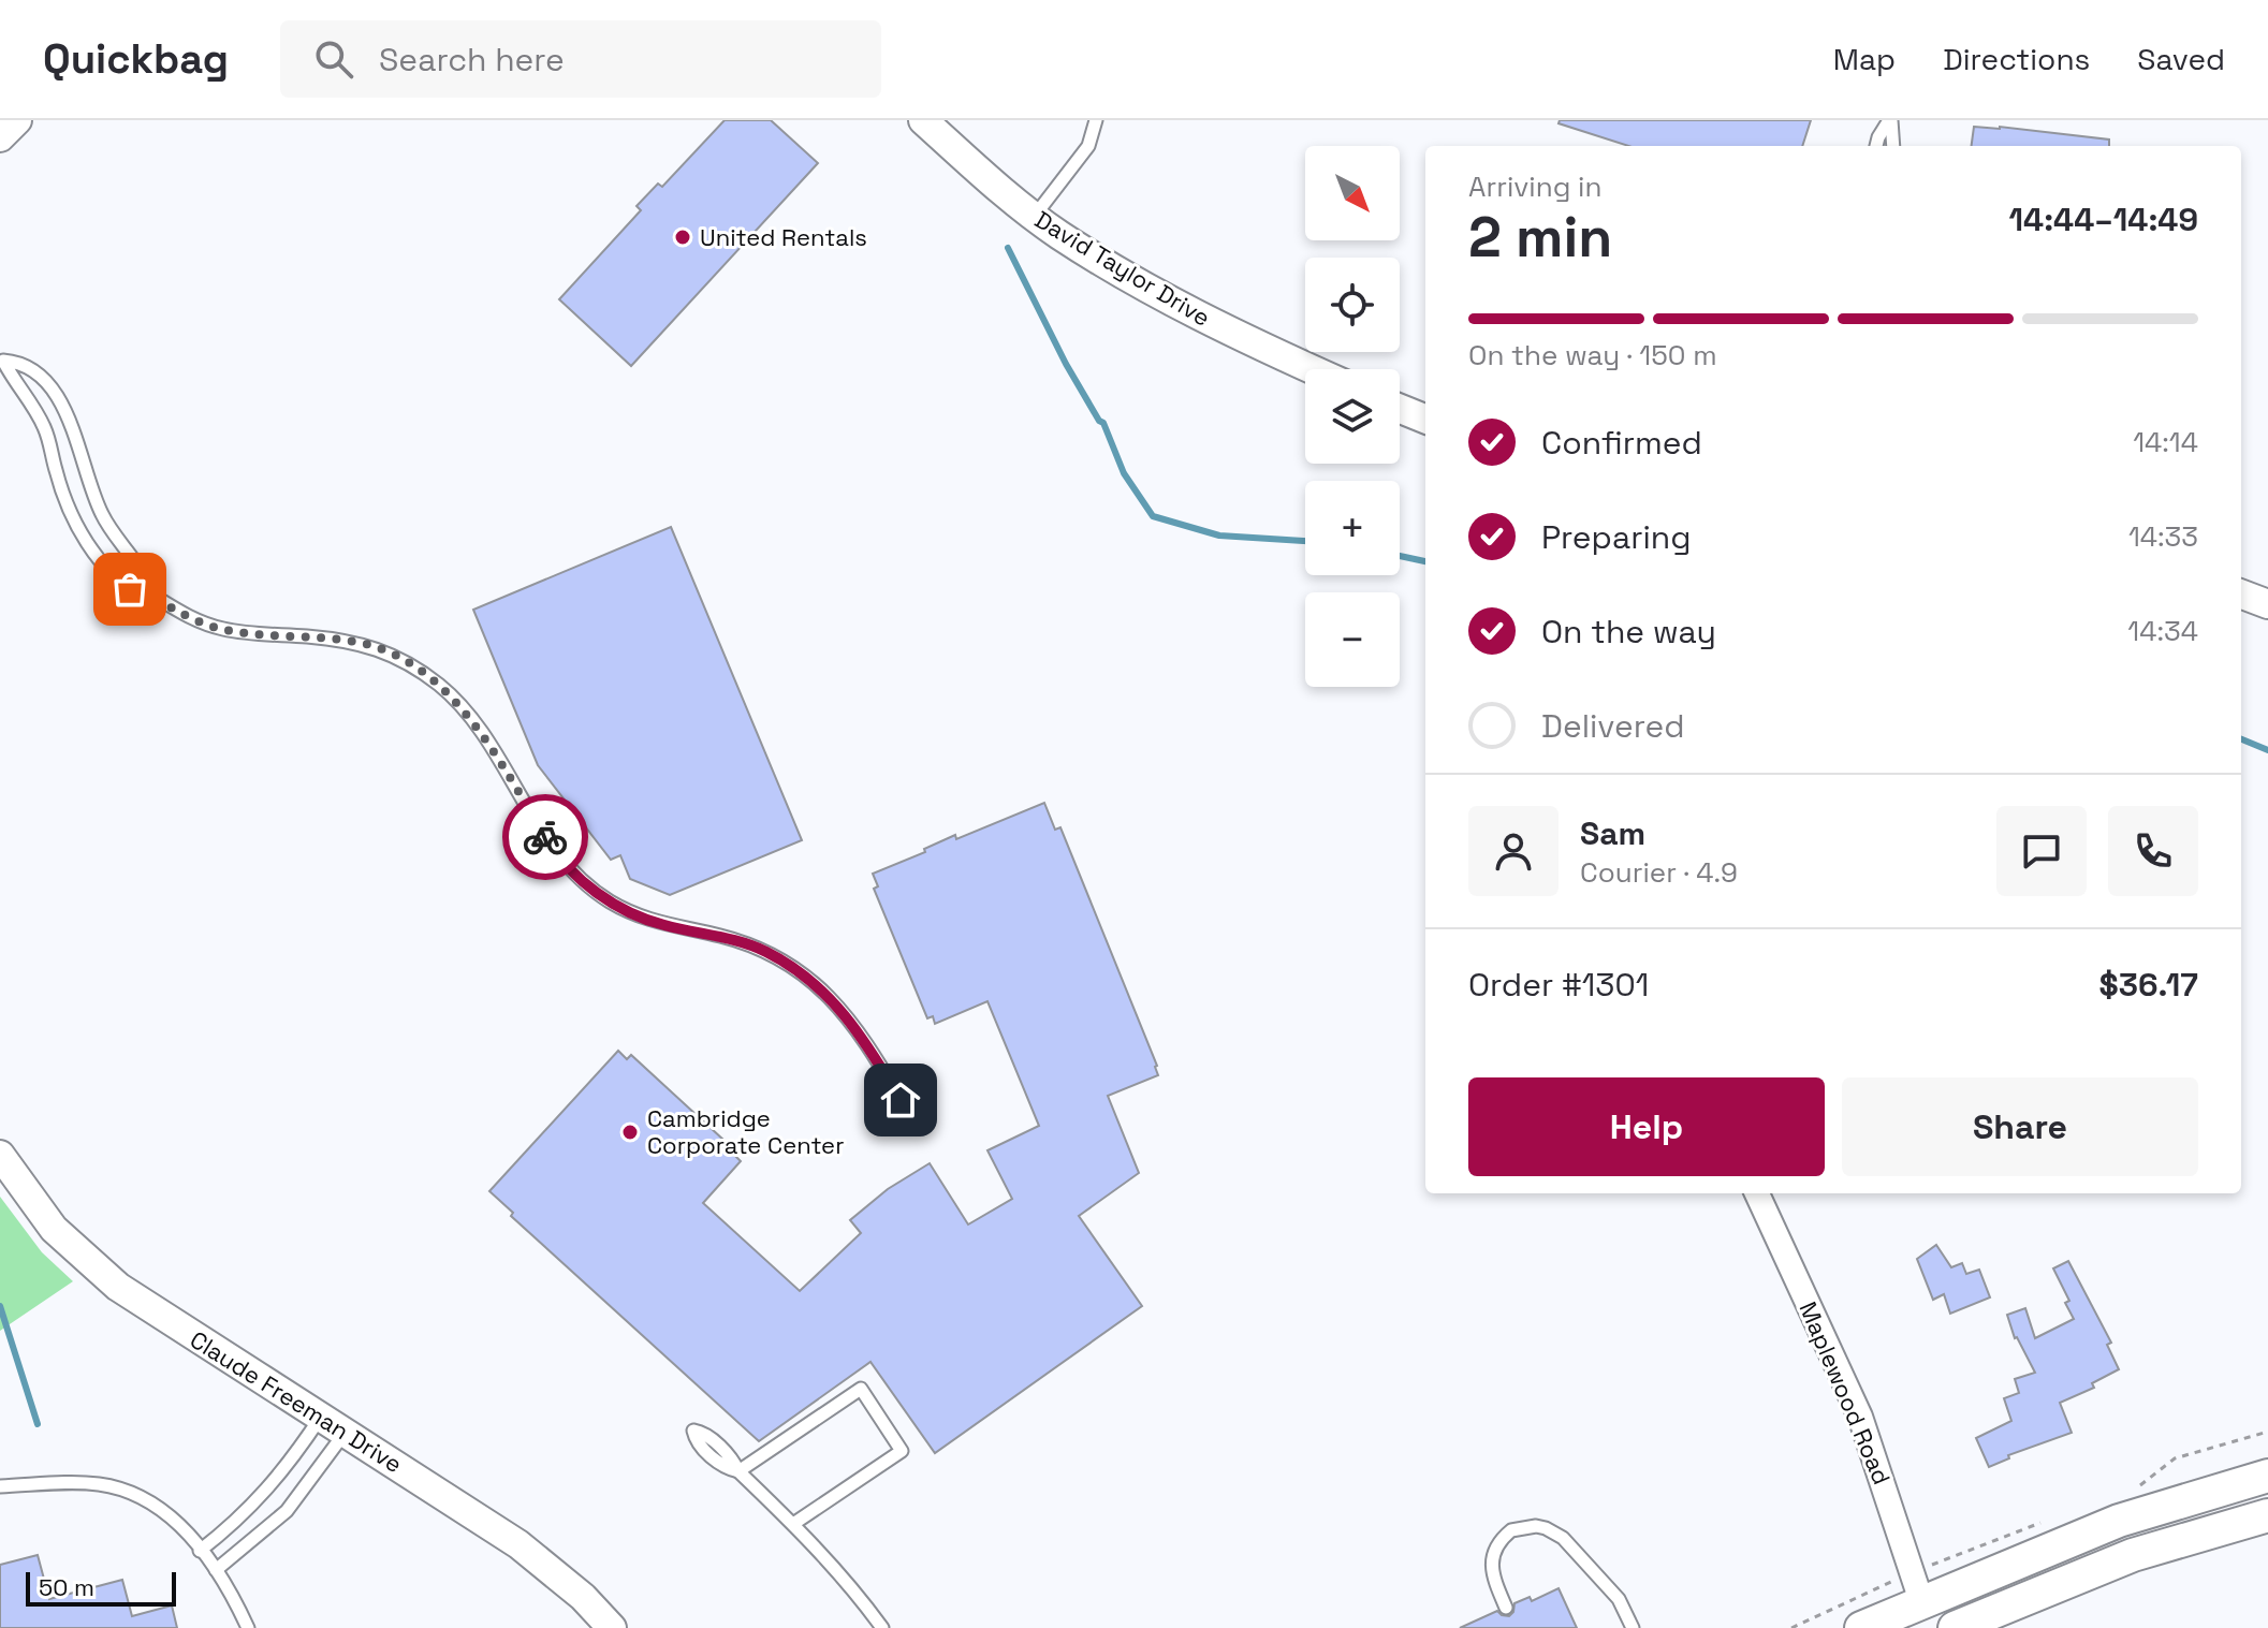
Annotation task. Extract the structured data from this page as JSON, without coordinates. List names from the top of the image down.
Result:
{
  "streets": {
    "street": ["David Taylor Drive", "Maplewood Road", "Claude Freeman Drive"]
  },
  "places": ["United Rentals", "Cambridge Corporate Center"],
  "scale_bar": "50 m",
  "north": "bottom right",
  "page": {
    "header": "Quickbag",
    "search": "Search here",
    "nav": ["Map", "Directions", "Saved"],
    "map_buttons": ["+", "−"],
    "heading": ["2 min", "Arriving in", "14:44–14:49"],
    "panel": [
      "Sam",
      "Courier · 4.9",
      "Order #1301",
      "$36.17"
    ],
    "bar": "On the way · 150 m",
    "list": [
      ["Confirmed", "14:14"],
      ["Preparing", "14:33"],
      ["On the way", "14:34"],
      "Delivered"
    ],
    "buttons": ["Help", "Share"],
    "scale": "50 m"
  }
}
